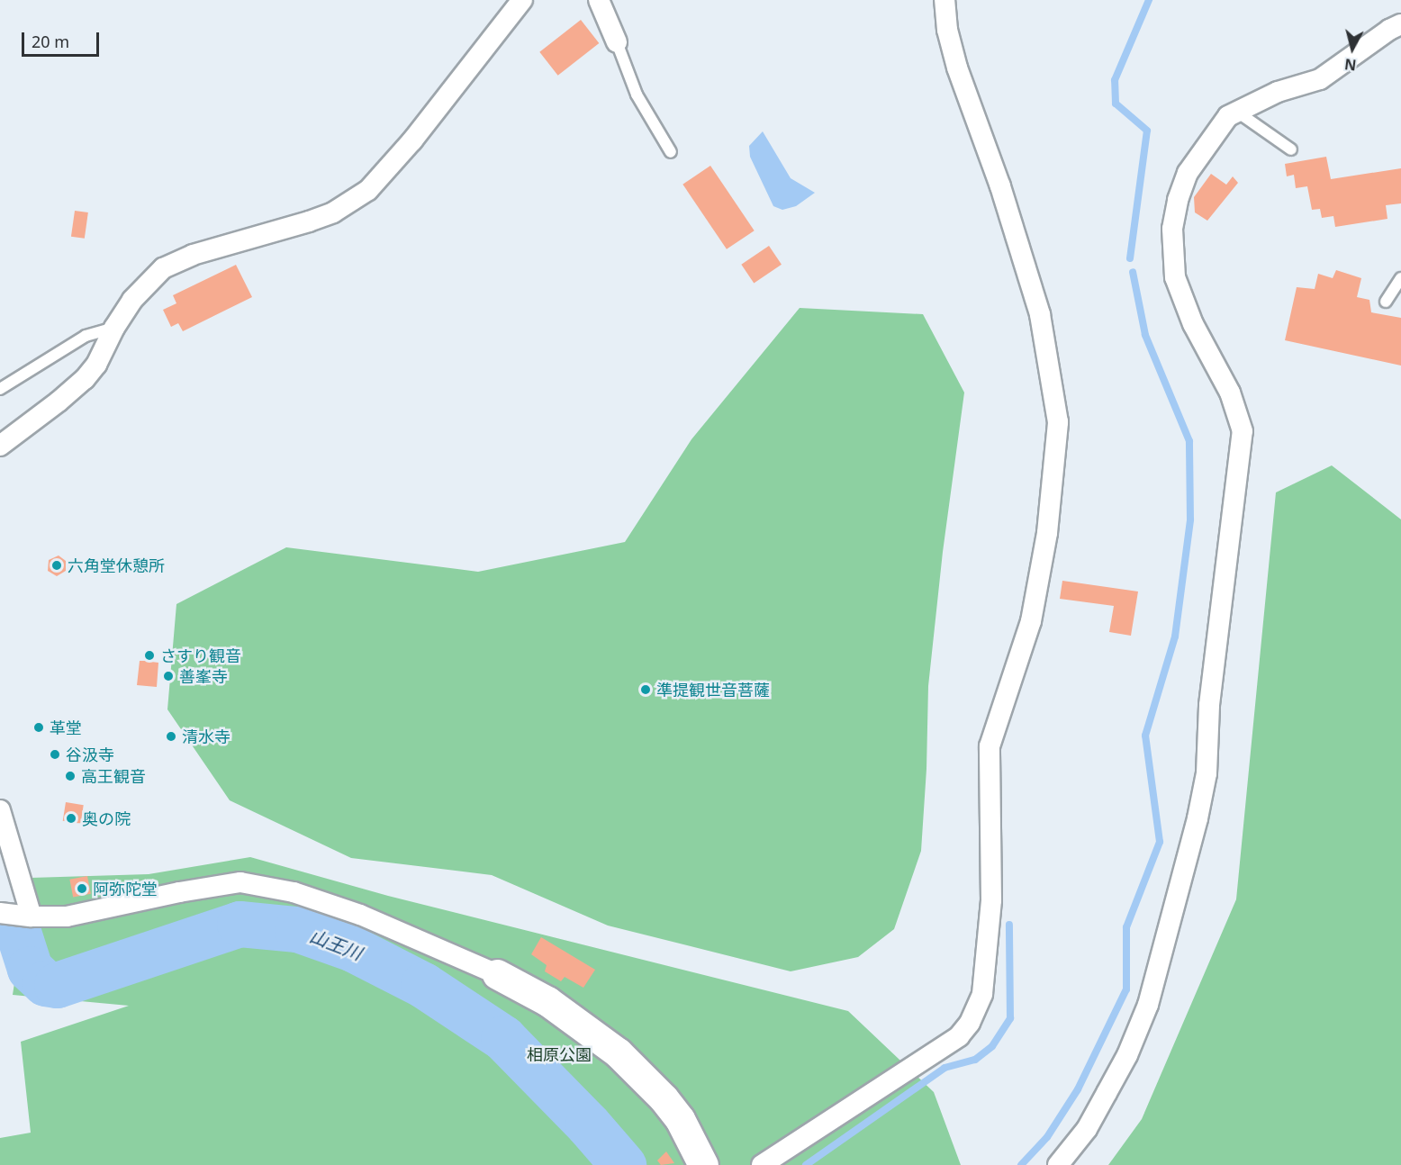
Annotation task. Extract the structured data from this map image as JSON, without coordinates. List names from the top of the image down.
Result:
{
  "water": ["山王川"],
  "parks": ["相原公園"],
  "places": [
    "六角堂休憩所",
    "さすり観音",
    "善峯寺",
    "準提観世音菩薩",
    "革堂",
    "清水寺",
    "谷汲寺",
    "高王観音",
    "奥の院",
    "阿弥陀堂"
  ],
  "scale_bar": "20 m",
  "north": "bottom"
}
